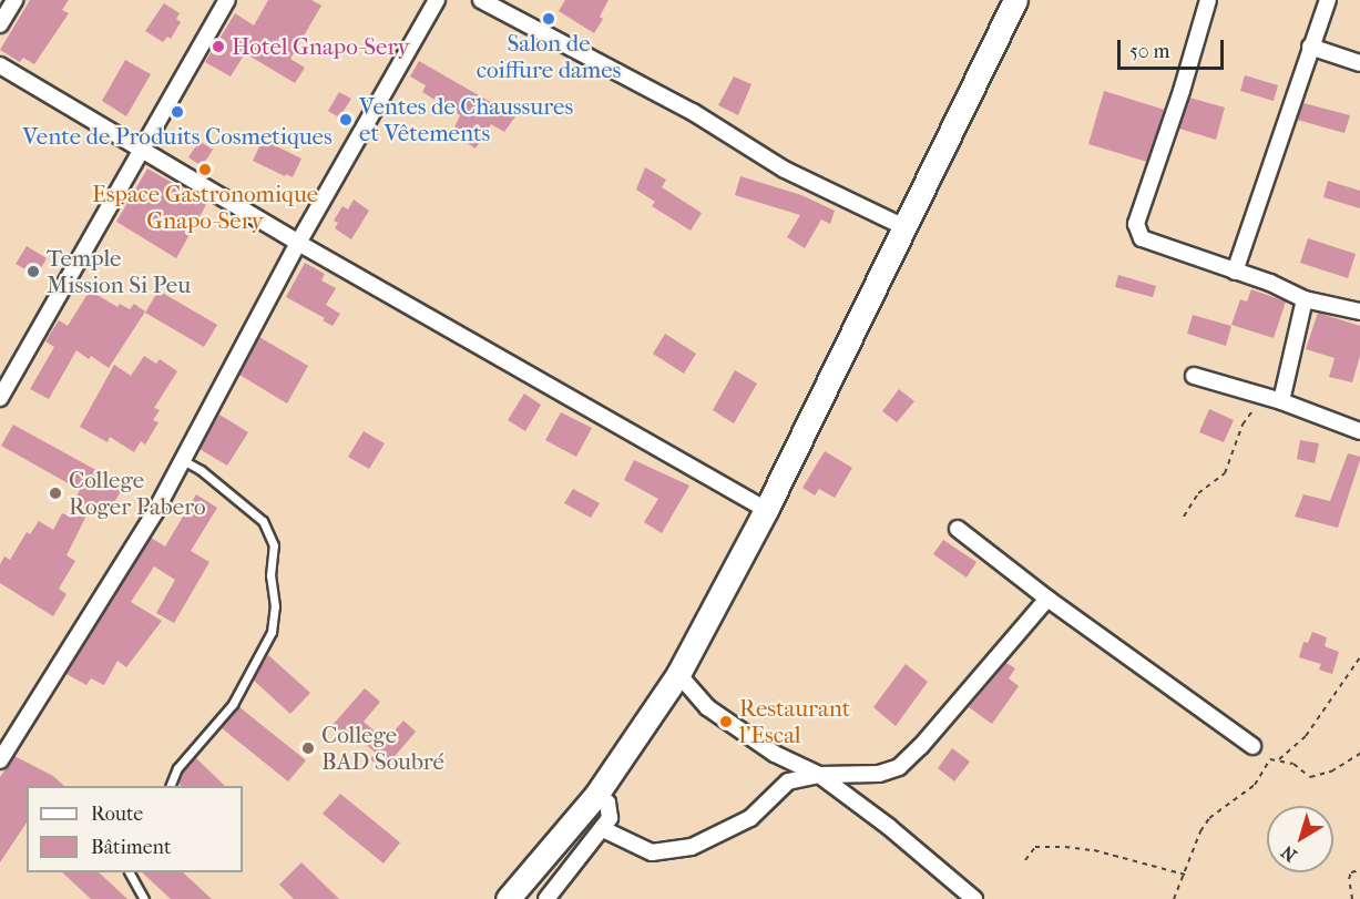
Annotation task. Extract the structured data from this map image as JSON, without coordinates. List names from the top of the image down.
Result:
{
  "places": [
    "Salon de coiffure dames",
    "Hotel Gnapo-Sery",
    "Vente de Produits Cosmetiques",
    "Ventes de Chaussures et Vêtements",
    "Espace Gastronomique Gnapo-Sery",
    "Temple Mission Si Peu",
    "College Roger Pabero",
    "Restaurant l'Escal",
    "College BAD Soubré"
  ],
  "legend": ["Route", "Bâtiment"],
  "scale_bar": "50 m",
  "north": "bottom left"
}
